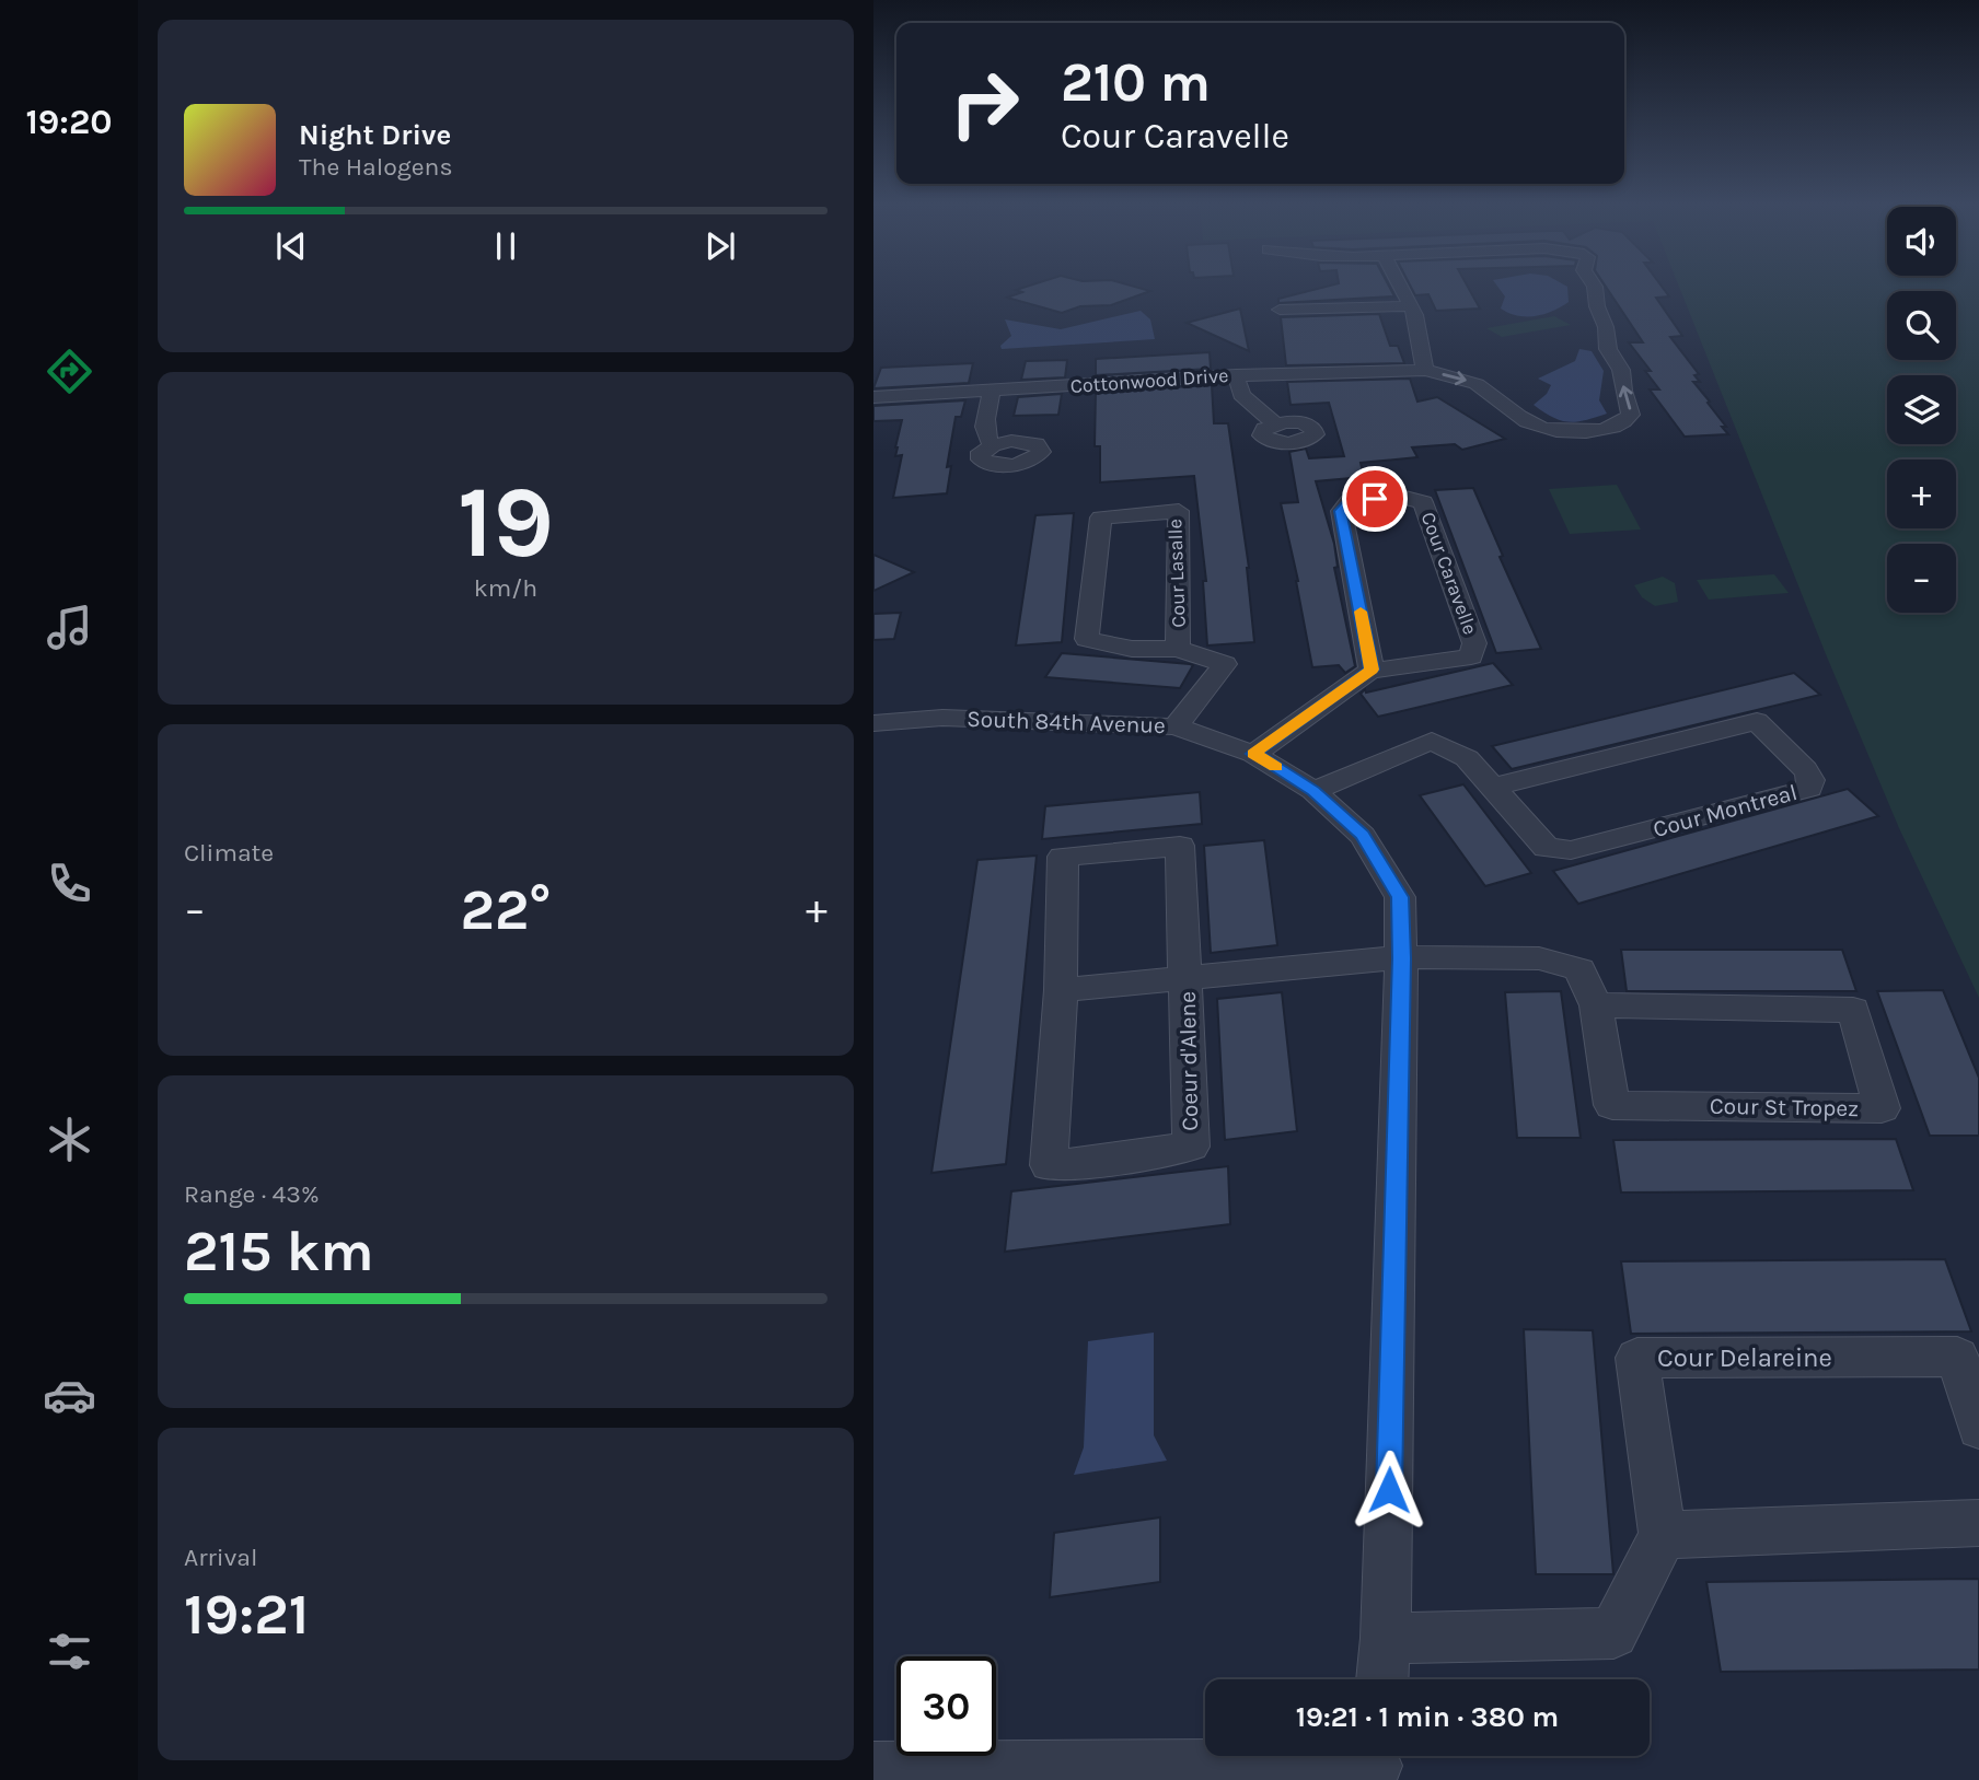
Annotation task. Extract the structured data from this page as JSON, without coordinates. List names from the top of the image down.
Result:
{
  "streets": {
    "street": [
      "Cottonwood Drive",
      "Cour Lasalle",
      "Cour Caravelle",
      "South 84th Avenue",
      "Cour Montreal",
      "Coeur d'Alene",
      "Cour St Tropez",
      "Cour Delareine"
    ]
  },
  "crossings": [
    ["Cour Lasalle", "South 84th Avenue"],
    ["Cour Caravelle", "South 84th Avenue"],
    ["South 84th Avenue", "Cour Montreal"],
    ["South 84th Avenue", "Coeur d'Alene"],
    ["South 84th Avenue", "Cour St Tropez"],
    ["Coeur d'Alene", "Cour St Tropez"]
  ],
  "page": {
    "tabs": "19:20",
    "turn": ["210 m", "Cour Caravelle"],
    "song": ["Night Drive", "The Halogens"],
    "map_buttons": ["+", "−"],
    "tile": [
      ["19", "km/h"],
      "Climate",
      ["Range · 43%", "215 km"],
      ["Arrival", "19:21"]
    ],
    "heat": ["−", "22°", "+"],
    "limit": "30",
    "trip": "19:21 · 1 min · 380 m"
  }
}
